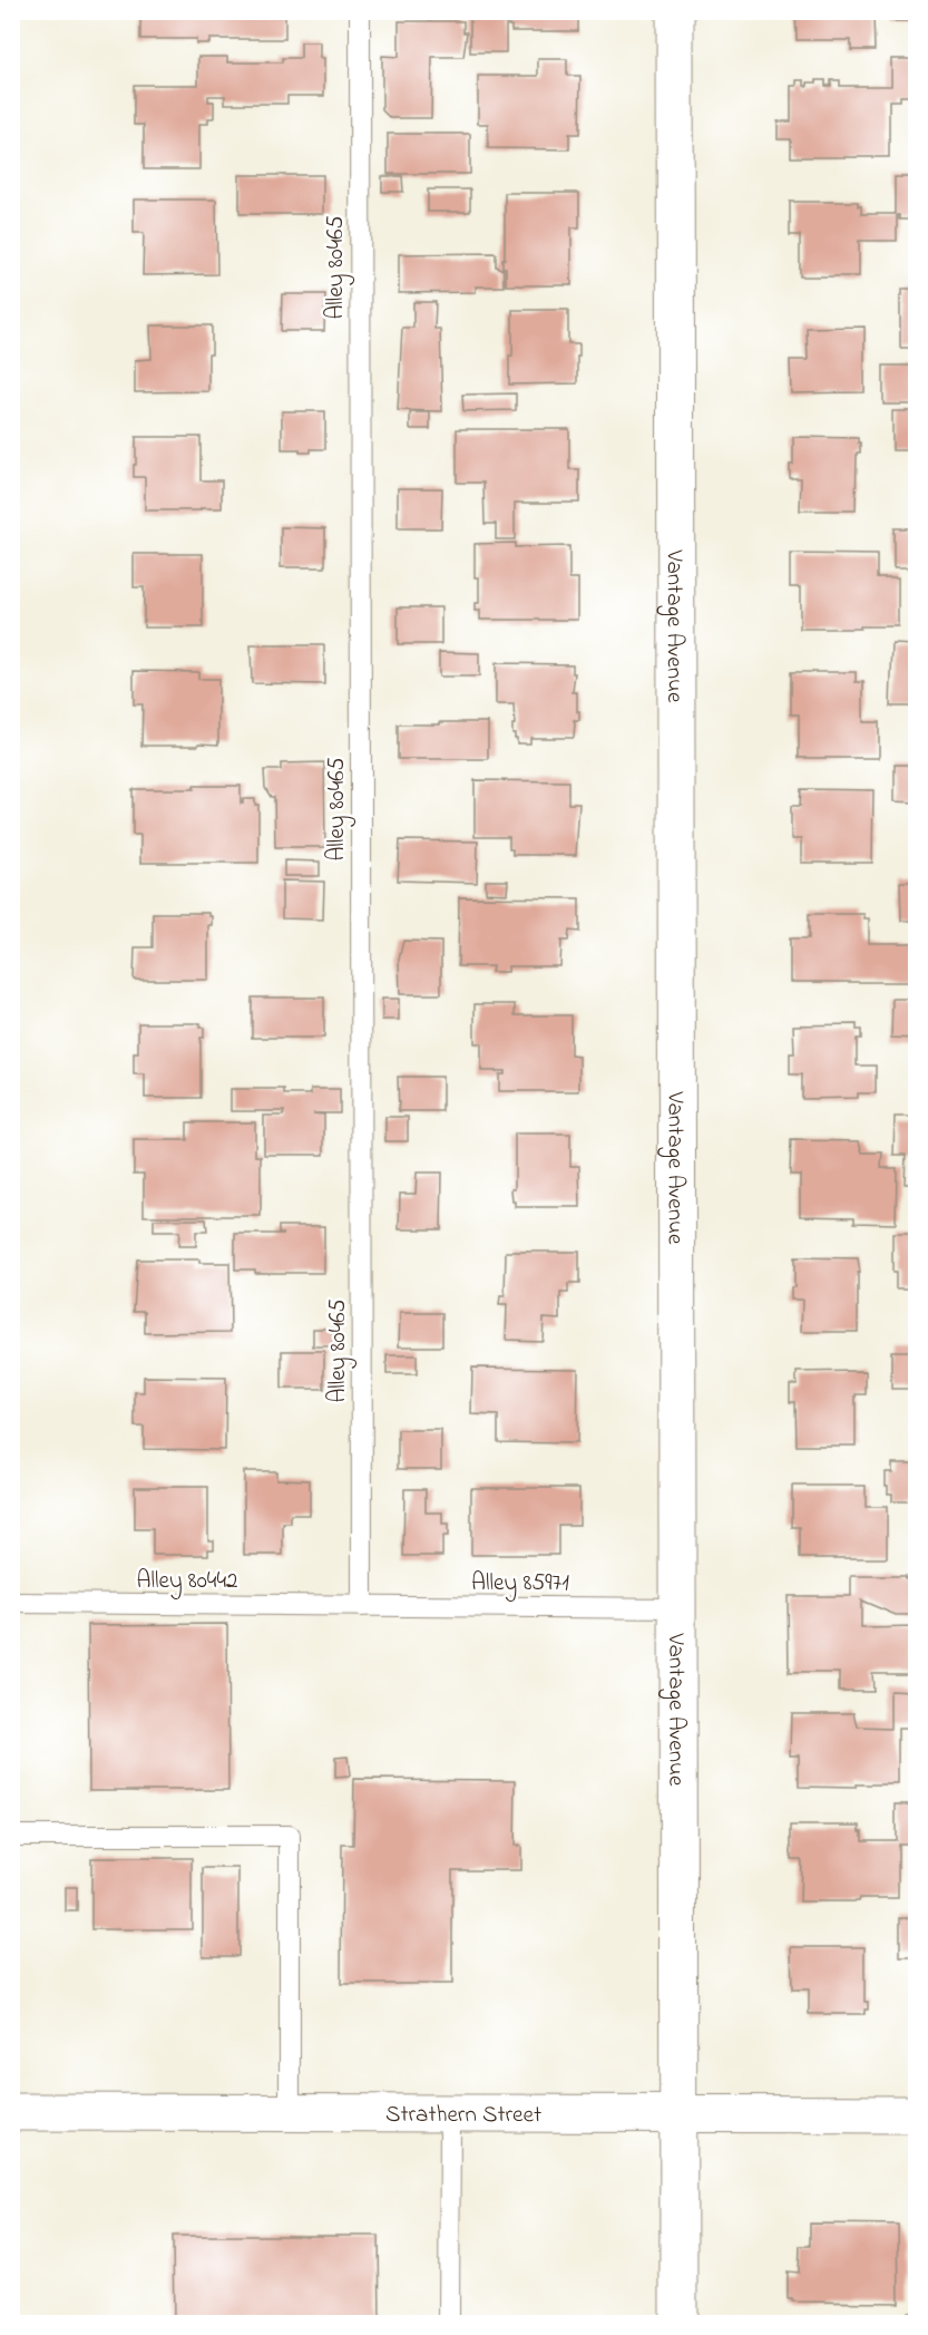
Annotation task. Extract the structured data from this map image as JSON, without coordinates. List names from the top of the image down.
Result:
{
  "streets": {
    "street": ["Vantage Avenue", "Strathern Street"],
    "lane": ["Alley 80465", "Alley 80442", "Alley 85971"]
  },
  "crossings": [
    ["Alley 80465", "Alley 80442"],
    ["Alley 80465", "Alley 85971"],
    ["Vantage Avenue", "Alley 85971"],
    ["Vantage Avenue", "Strathern Street"],
    ["Alley 80442", "Alley 85971"]
  ]
}
